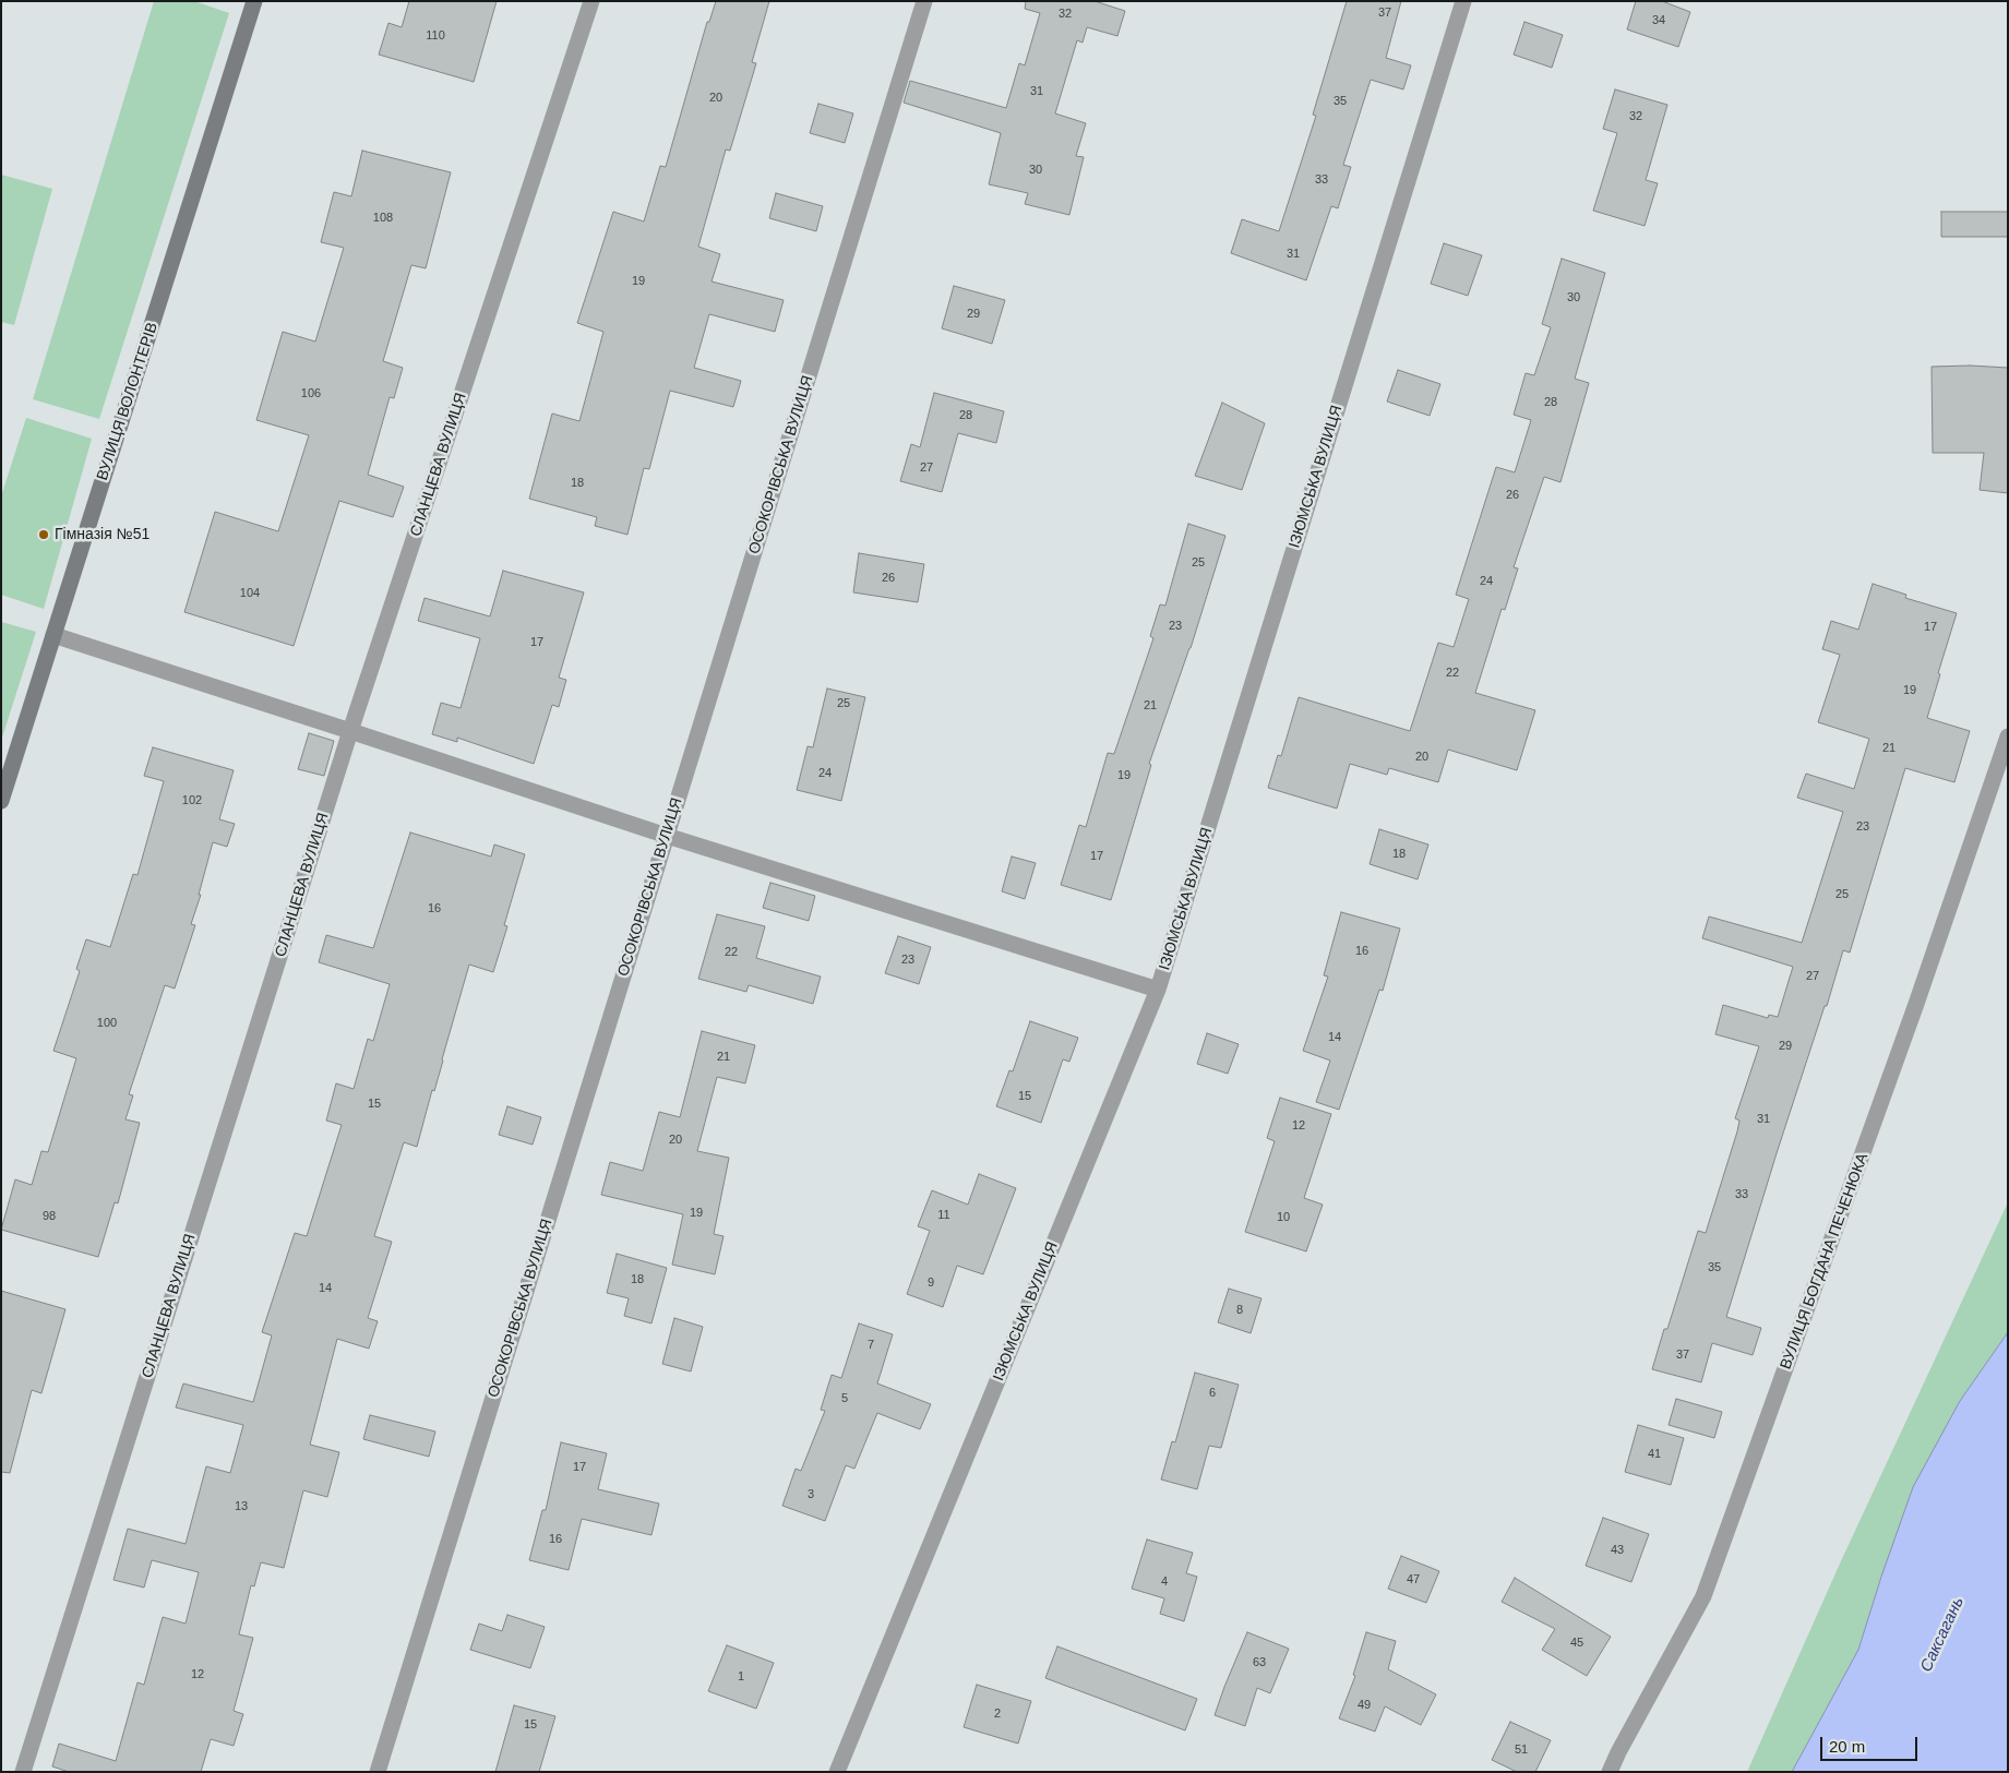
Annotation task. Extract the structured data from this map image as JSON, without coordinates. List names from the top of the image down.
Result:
{
  "streets": {
    "street": [
      "ВУЛИЦЯ ВОЛОНТЕРІВ",
      "СЛАНЦЕВА ВУЛИЦЯ",
      "ОСОКОРІВСЬКА ВУЛИЦЯ",
      "ІЗЮМСЬКА ВУЛИЦЯ",
      "ВУЛИЦЯ БОГДАНА ПЕЧЕНЮКА"
    ]
  },
  "water": ["Саксагань"],
  "places": ["Гімназія №51"],
  "house_numbers": [
    "37",
    "32",
    "34",
    "110",
    "31",
    "20",
    "35",
    "32",
    "30",
    "33",
    "108",
    "31",
    "19",
    "30",
    "29",
    "106",
    "28",
    "28",
    "27",
    "18",
    "26",
    "25",
    "26",
    "24",
    "104",
    "23",
    "17",
    "17",
    "22",
    "19",
    "25",
    "21",
    "21",
    "20",
    "24",
    "19",
    "102",
    "23",
    "18",
    "17",
    "25",
    "16",
    "16",
    "22",
    "23",
    "27",
    "100",
    "14",
    "29",
    "21",
    "15",
    "15",
    "31",
    "12",
    "20",
    "33",
    "19",
    "11",
    "98",
    "10",
    "35",
    "18",
    "9",
    "14",
    "8",
    "7",
    "37",
    "6",
    "5",
    "41",
    "17",
    "3",
    "13",
    "16",
    "43",
    "47",
    "4",
    "45",
    "63",
    "12",
    "1",
    "49",
    "2",
    "15",
    "51"
  ],
  "scale_bar": "20 m"
}
